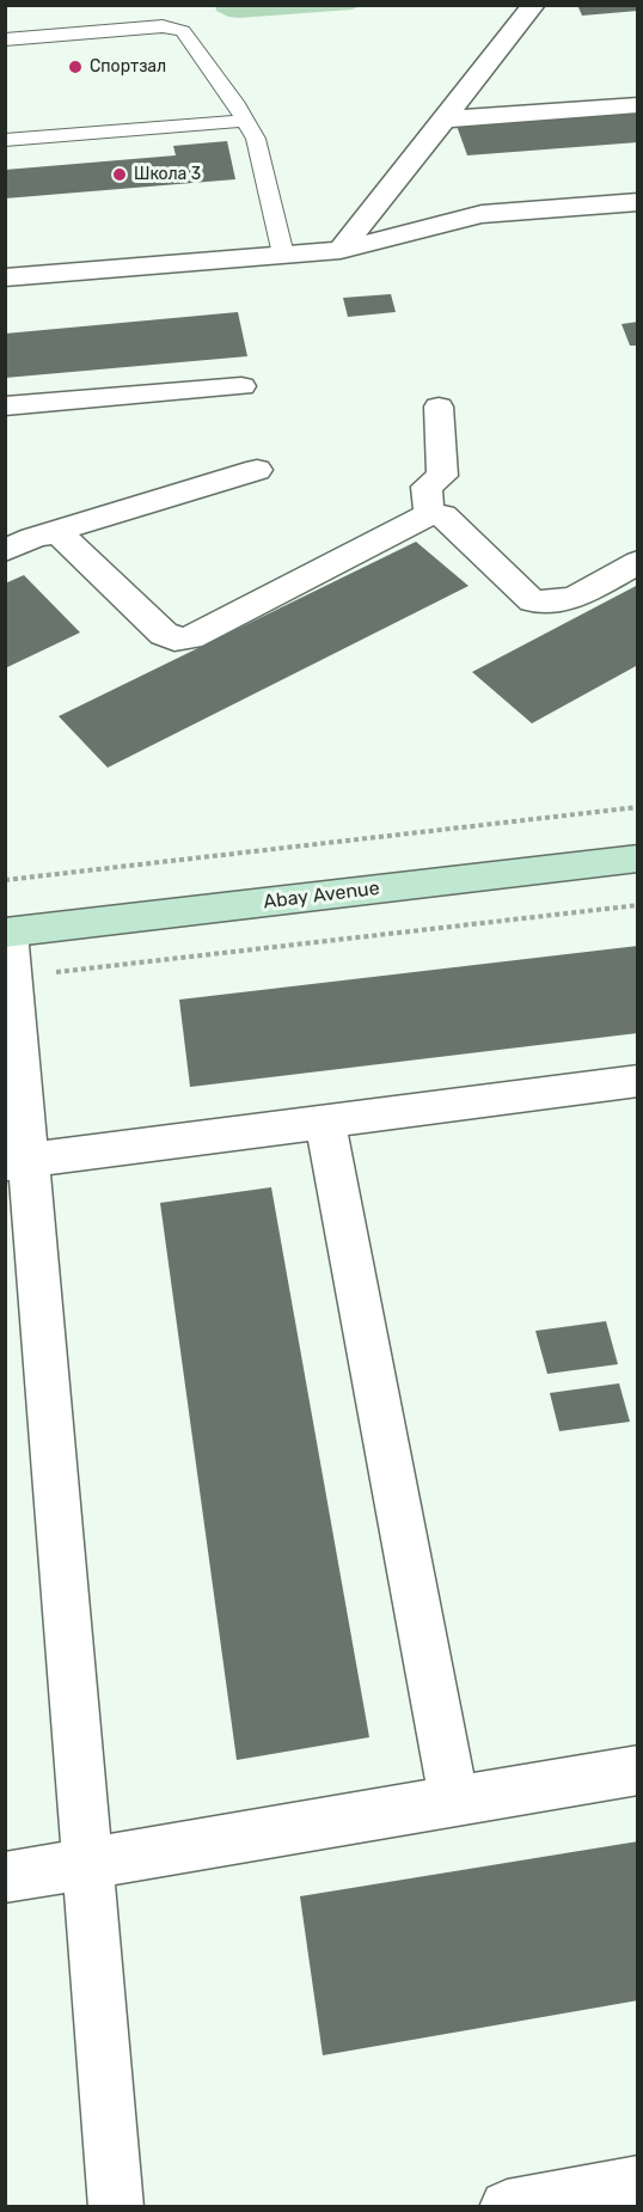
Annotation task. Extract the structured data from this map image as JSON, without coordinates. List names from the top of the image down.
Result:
{
  "streets": {
    "street": ["Abay Avenue"]
  },
  "places": ["Спортзал", "Школа 3"]
}
